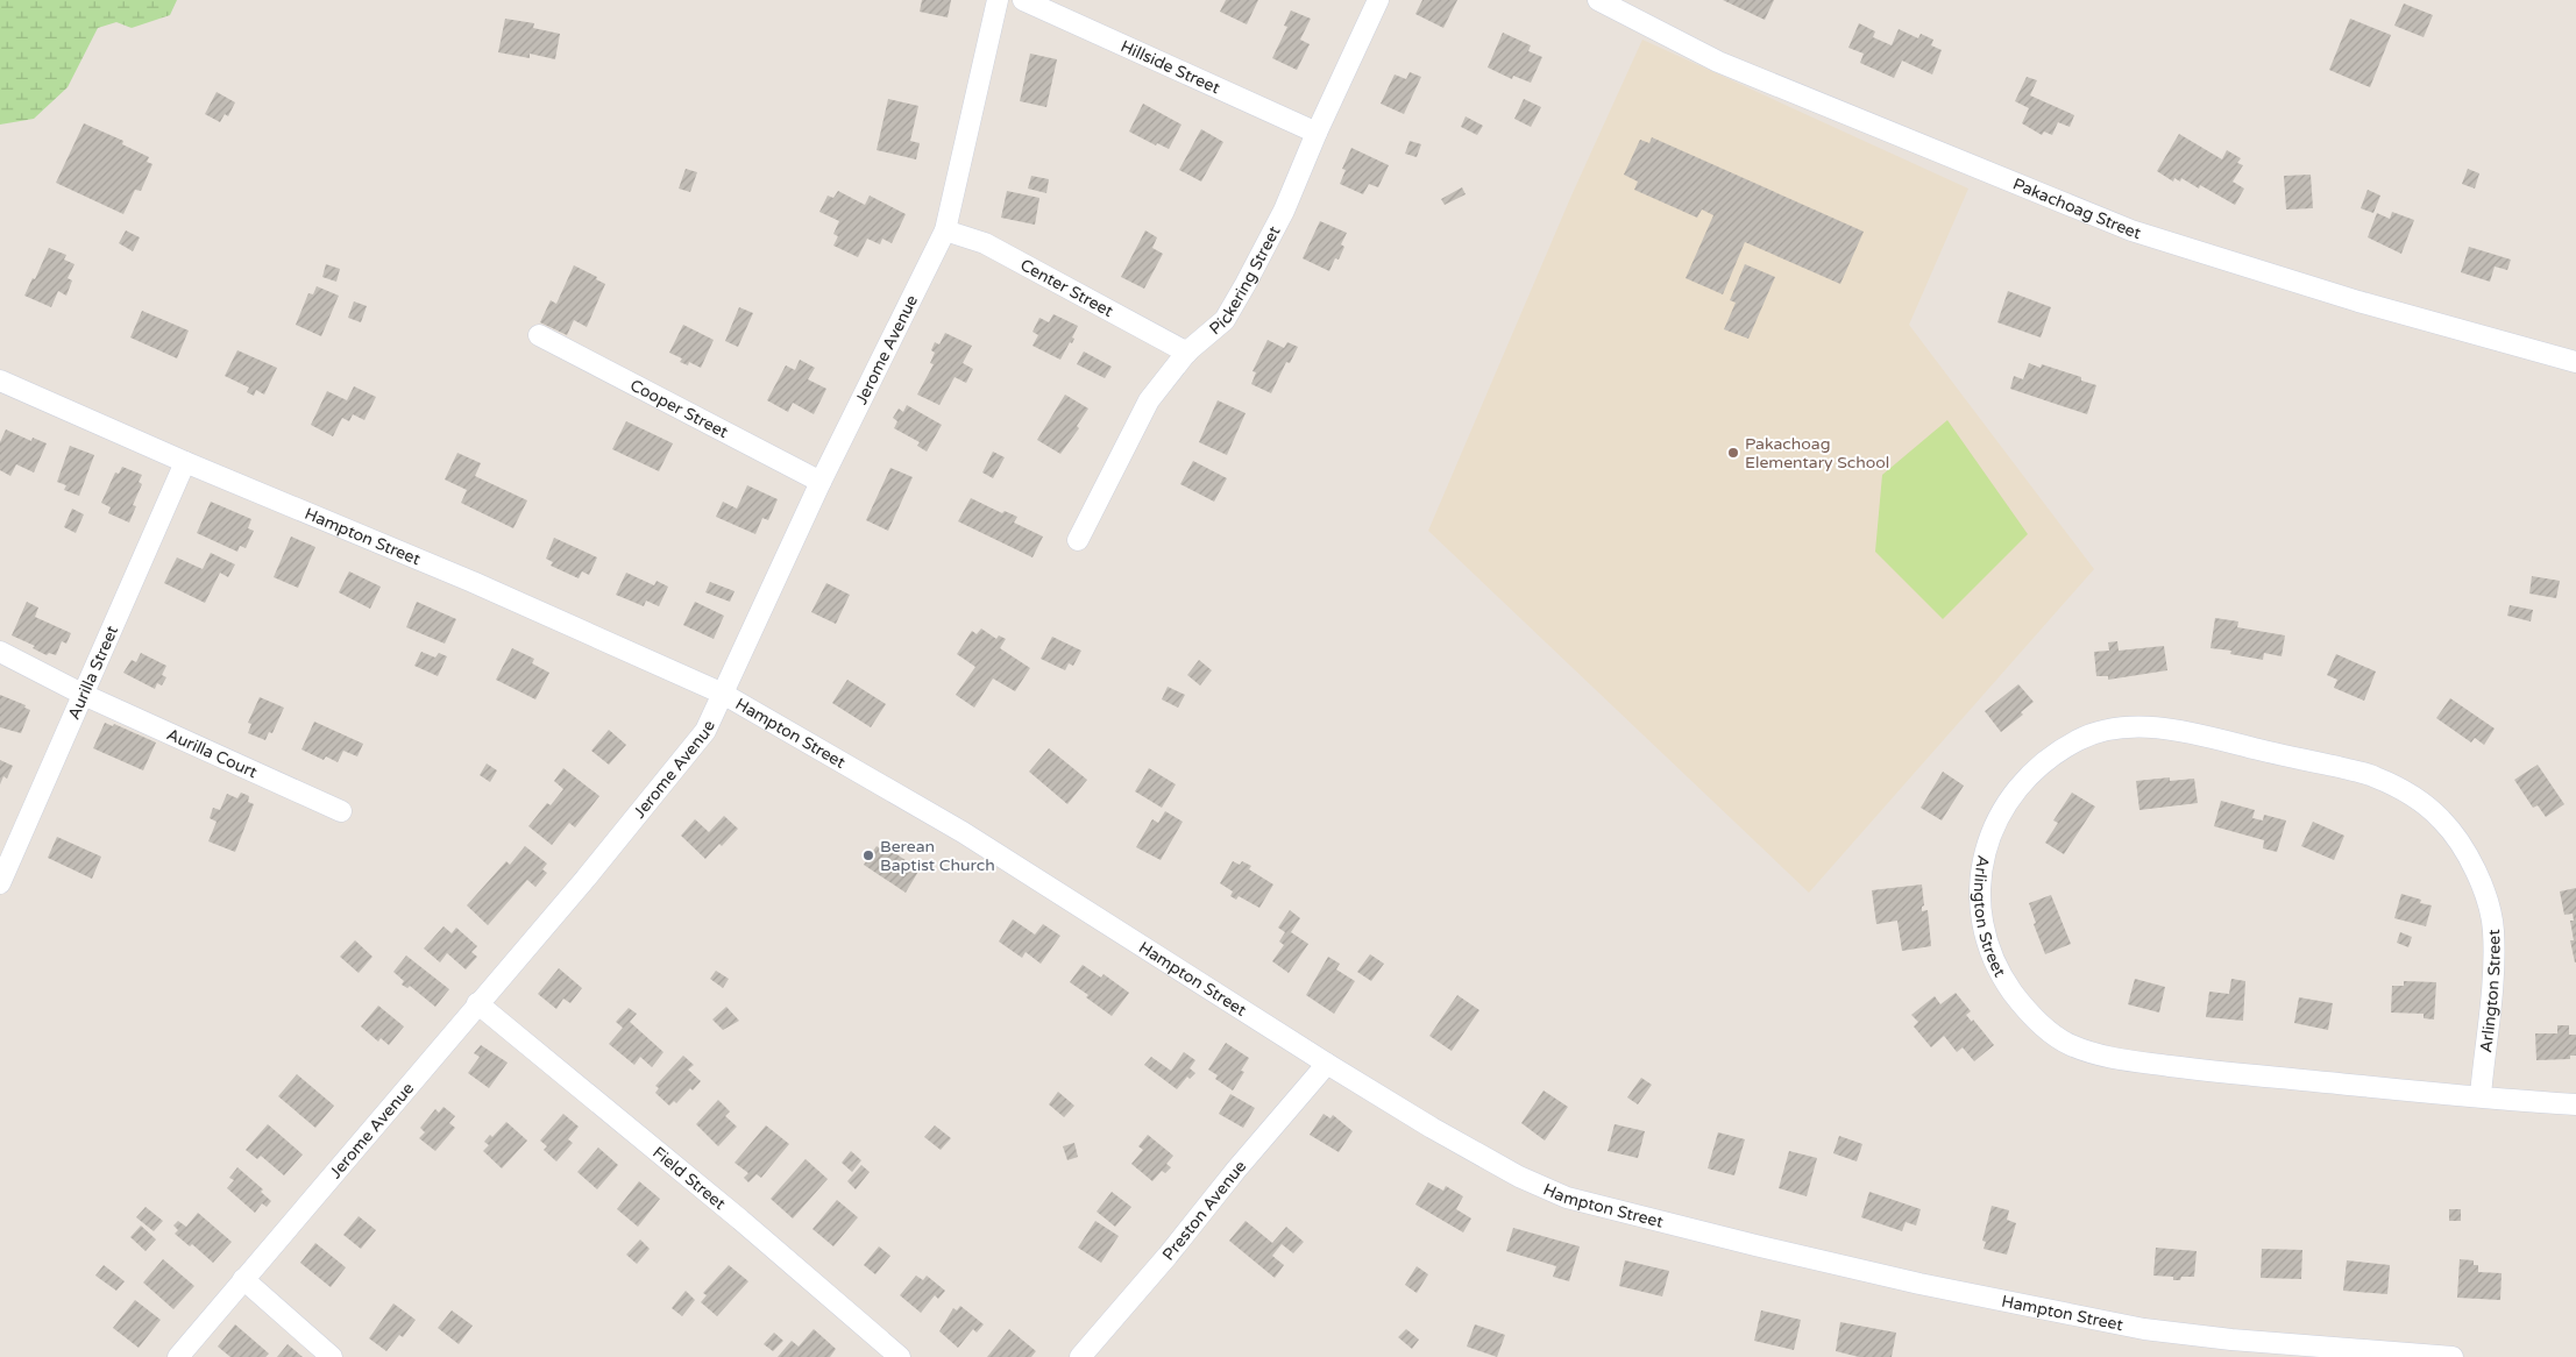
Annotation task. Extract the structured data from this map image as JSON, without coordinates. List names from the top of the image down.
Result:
{
  "streets": {
    "street": [
      "Hillside Street",
      "Pakachoag Street",
      "Pickering Street",
      "Center Street",
      "Jerome Avenue",
      "Cooper Street",
      "Hampton Street",
      "Aurilla Street",
      "Aurilla Court",
      "Arlington Street",
      "Field Street",
      "Preston Avenue"
    ]
  },
  "crossings": [
    ["Hillside Street", "Pickering Street"],
    ["Pickering Street", "Center Street"],
    ["Center Street", "Jerome Avenue"],
    ["Jerome Avenue", "Cooper Street"],
    ["Jerome Avenue", "Hampton Street"],
    ["Jerome Avenue", "Field Street"],
    ["Hampton Street", "Aurilla Street"],
    ["Hampton Street", "Preston Avenue"],
    ["Aurilla Street", "Aurilla Court"]
  ],
  "places": ["Pakachoag Elementary School", "Berean Baptist Church"]
}
